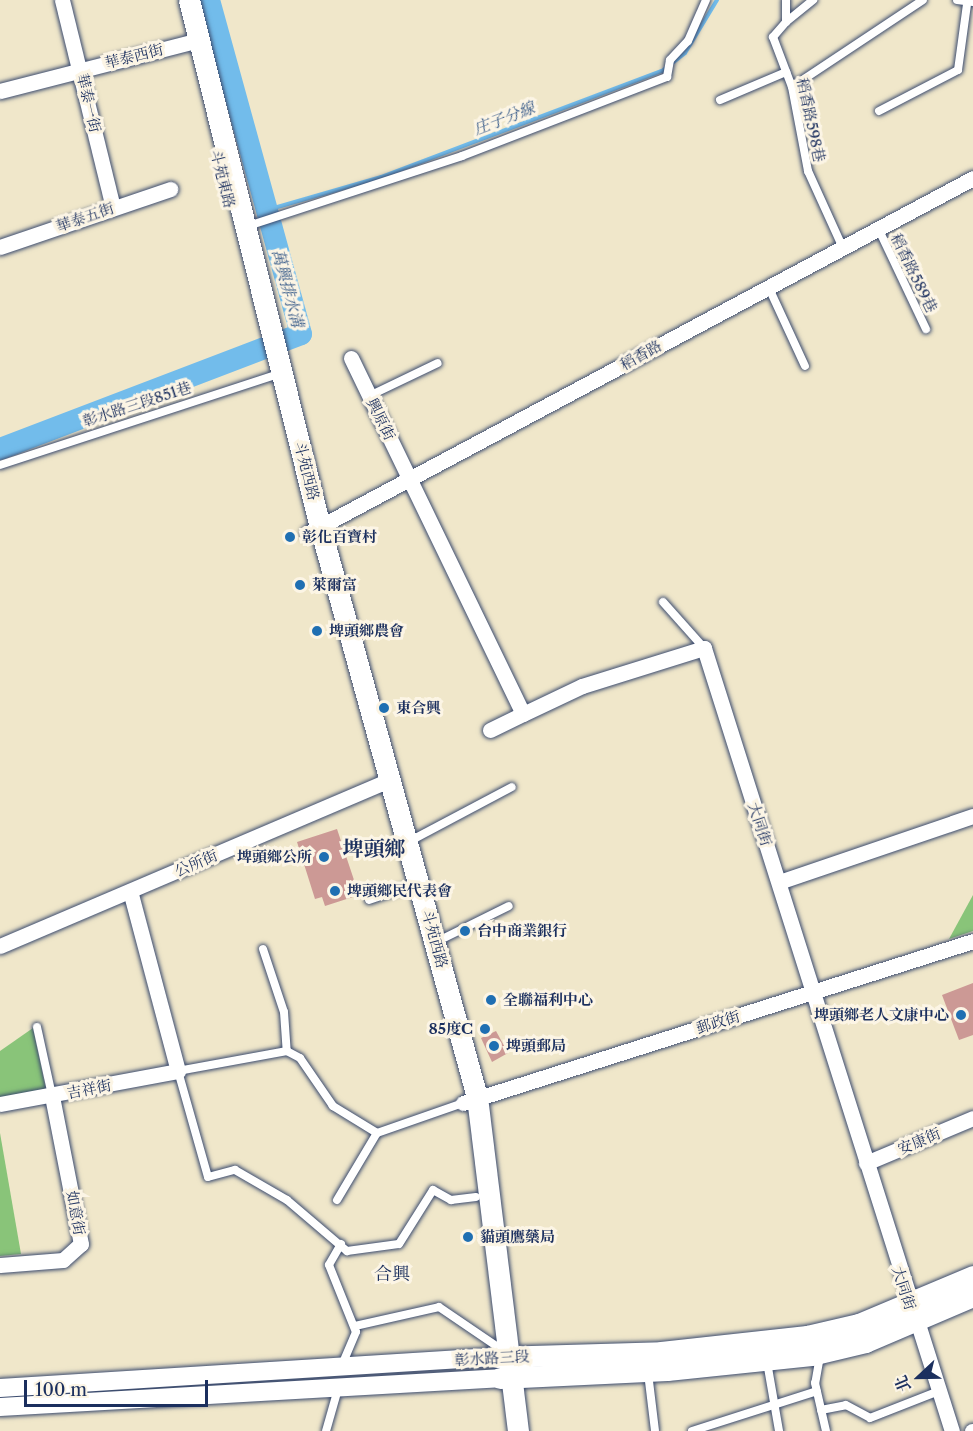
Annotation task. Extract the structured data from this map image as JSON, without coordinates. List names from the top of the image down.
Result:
{
  "streets": {
    "main road": ["斗苑東路", "斗苑西路", "彰水路三段"],
    "street": [
      "華泰西街",
      "華泰一街",
      "華泰五街",
      "稻香路",
      "興原街",
      "大同街",
      "公所街",
      "郵政街",
      "吉祥街",
      "安康街",
      "如意街"
    ],
    "lane": ["稻香路598巷", "稻香路589巷", "彰水路三段851巷"]
  },
  "crossings": [
    ["華泰西街", "華泰一街"],
    ["華泰西街", "斗苑東路"],
    ["華泰一街", "華泰五街"],
    ["稻香路598巷", "稻香路"],
    ["斗苑東路", "彰水路三段851巷"],
    ["斗苑東路", "斗苑西路"],
    ["稻香路589巷", "稻香路"],
    ["稻香路", "興原街"],
    ["稻香路", "斗苑西路"],
    ["彰水路三段851巷", "斗苑西路"],
    ["斗苑西路", "公所街"],
    ["斗苑西路", "郵政街"],
    ["斗苑西路", "彰水路三段"],
    ["大同街", "郵政街"],
    ["大同街", "安康街"],
    ["大同街", "彰水路三段"],
    ["吉祥街", "如意街"]
  ],
  "districts": ["埤頭鄉", "合興"],
  "water": ["庄子分線", "萬興排水溝"],
  "places": [
    "彰化百寶村",
    "萊爾富",
    "埤頭鄉農會",
    "東合興",
    "埤頭鄉公所",
    "埤頭鄉民代表會",
    "台中商業銀行",
    "全聯福利中心",
    "埤頭鄉老人文康中心",
    "85度C",
    "埤頭郵局",
    "貓頭鷹藥局"
  ],
  "scale_bar": "100 m",
  "north": "left"
}
